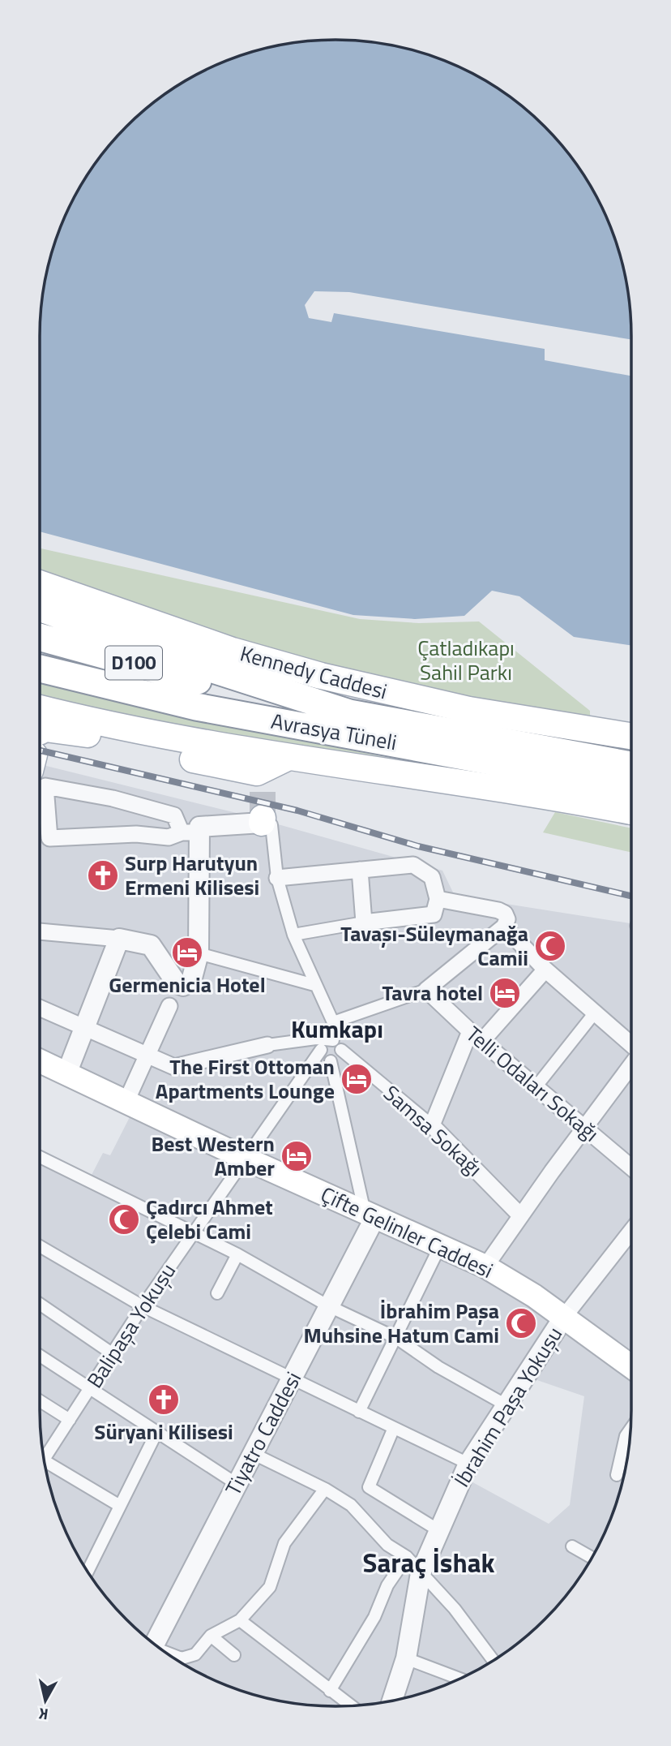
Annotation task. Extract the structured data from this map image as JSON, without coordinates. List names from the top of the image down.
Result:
{
  "streets": {
    "highway": ["D100", "Avrasya Tüneli"],
    "main road": ["Kennedy Caddesi", "Çifte Gelinler Caddesi"],
    "street": [
      "Telli Odaları Sokağı",
      "Samsa Sokağı",
      "Balipaşa Yokuşu",
      "İbrahim Paşa Yokuşu",
      "Tiyatro Caddesi"
    ]
  },
  "crossings": [
    ["Samsa Sokağı", "Balipaşa Yokuşu"],
    ["Çifte Gelinler Caddesi", "Balipaşa Yokuşu"],
    ["Çifte Gelinler Caddesi", "İbrahim Paşa Yokuşu"],
    ["Çifte Gelinler Caddesi", "Tiyatro Caddesi"]
  ],
  "districts": ["Kumkapı", "Saraç İshak"],
  "parks": ["Çatladıkapı Sahil Parkı"],
  "places": {
    "church": ["Surp Harutyun Ermeni Kilisesi", "Süryani Kilisesi"],
    "mosque": ["Tavaşı-Süleymanağa Camii", "Çadırcı Ahmet Çelebi Cami", "İbrahim Paşa Muhsine Hatum Cami"],
    "hotel": [
      "Germenicia Hotel",
      "Tavra hotel",
      "The First Ottoman Apartments Lounge",
      "Best Western Amber"
    ]
  },
  "north": "bottom"
}
